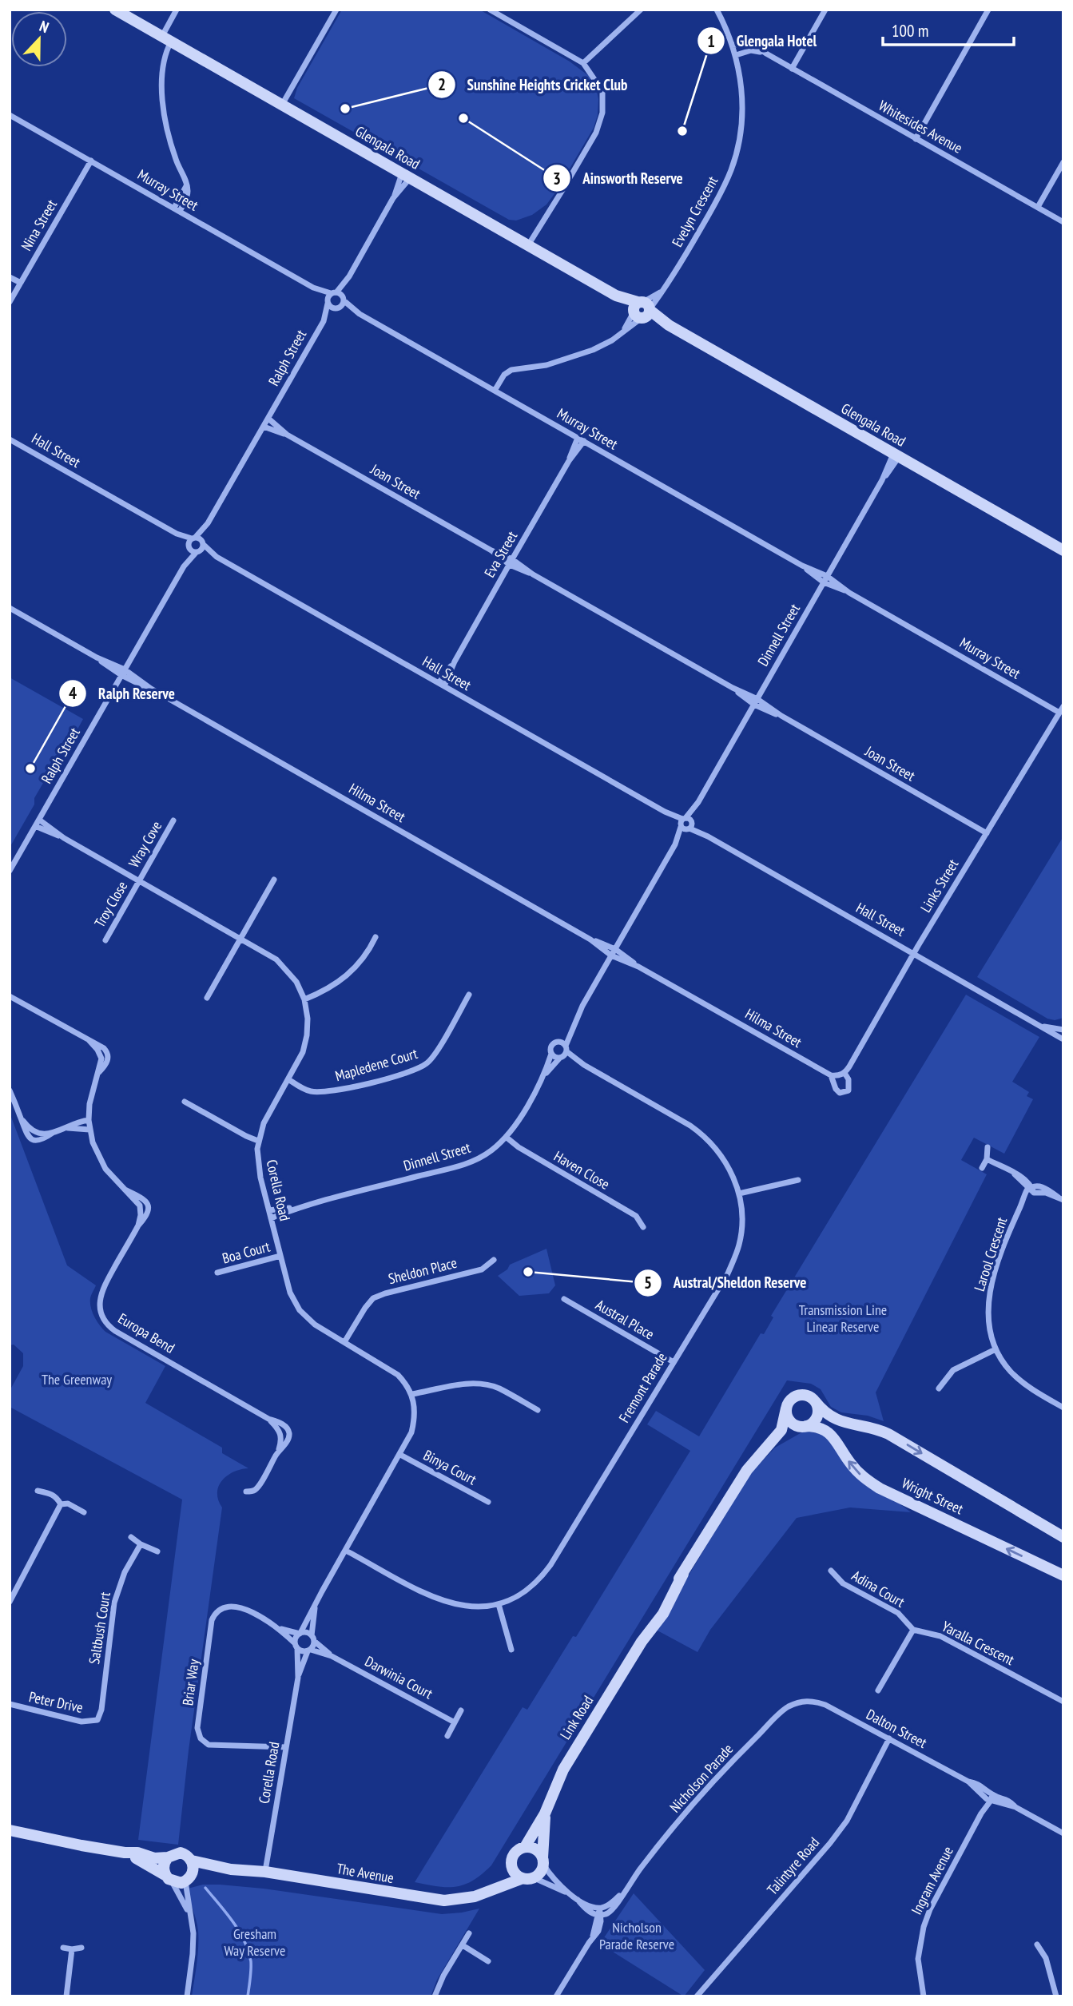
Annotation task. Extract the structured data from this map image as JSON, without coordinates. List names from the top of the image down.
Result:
{
  "streets": {
    "street": [
      "Whitesides Avenue",
      "Glengala Road",
      "Murray Street",
      "Evelyn Crescent",
      "Nina Street",
      "Ralph Street",
      "Hall Street",
      "Joan Street",
      "Eva Street",
      "Dinnell Street",
      "Hilma Street",
      "Wray Cove",
      "Links Street",
      "Troy Close",
      "Mapledene Court",
      "Haven Close",
      "Corella Road",
      "Boa Court",
      "Larool Crescent",
      "Sheldon Place",
      "Austral Place",
      "Europa Bend",
      "Fremont Parade",
      "Binya Court",
      "Wright Street",
      "Adina Court",
      "Saltbush Court",
      "Yaralla Crescent",
      "Darwinia Court",
      "Briar Way",
      "Peter Drive",
      "Link Road",
      "Dalton Street",
      "Nicholson Parade",
      "Talintyre Road",
      "The Avenue",
      "Ingram Avenue"
    ]
  },
  "crossings": [
    ["Whitesides Avenue", "Evelyn Crescent"],
    ["Glengala Road", "Evelyn Crescent"],
    ["Glengala Road", "Ralph Street"],
    ["Glengala Road", "Dinnell Street"],
    ["Murray Street", "Evelyn Crescent"],
    ["Murray Street", "Nina Street"],
    ["Murray Street", "Ralph Street"],
    ["Murray Street", "Eva Street"],
    ["Murray Street", "Dinnell Street"],
    ["Murray Street", "Links Street"],
    ["Ralph Street", "Hall Street"],
    ["Ralph Street", "Joan Street"],
    ["Ralph Street", "Hilma Street"],
    ["Ralph Street", "Corella Road"],
    ["Hall Street", "Eva Street"],
    ["Hall Street", "Dinnell Street"],
    ["Hall Street", "Links Street"],
    ["Joan Street", "Eva Street"],
    ["Joan Street", "Dinnell Street"],
    ["Joan Street", "Links Street"],
    ["Dinnell Street", "Hilma Street"],
    ["Dinnell Street", "Haven Close"],
    ["Dinnell Street", "Corella Road"],
    ["Dinnell Street", "Fremont Parade"],
    ["Hilma Street", "Links Street"],
    ["Wray Cove", "Troy Close"],
    ["Wray Cove", "Corella Road"],
    ["Troy Close", "Corella Road"],
    ["Mapledene Court", "Corella Road"],
    ["Corella Road", "Boa Court"],
    ["Corella Road", "Sheldon Place"],
    ["Corella Road", "Darwinia Court"],
    ["Corella Road", "Briar Way"],
    ["Corella Road", "The Avenue"],
    ["Austral Place", "Fremont Parade"],
    ["Wright Street", "Link Road"],
    ["Adina Court", "Yaralla Crescent"],
    ["Saltbush Court", "Peter Drive"],
    ["Darwinia Court", "Briar Way"],
    ["Link Road", "The Avenue"],
    ["Dalton Street", "Nicholson Parade"],
    ["Dalton Street", "Talintyre Road"],
    ["Dalton Street", "Ingram Avenue"]
  ],
  "parks": [
    "Transmission Line Linear Reserve",
    "The Greenway",
    "Nicholson Parade Reserve",
    "Gresham Way Reserve"
  ],
  "places": [
    "Sunshine Heights Cricket Club",
    "Ainsworth Reserve",
    "Glengala Hotel",
    "Ralph Reserve",
    "Austral/Sheldon Reserve"
  ],
  "scale_bar": "100 m",
  "north": "top"
}
